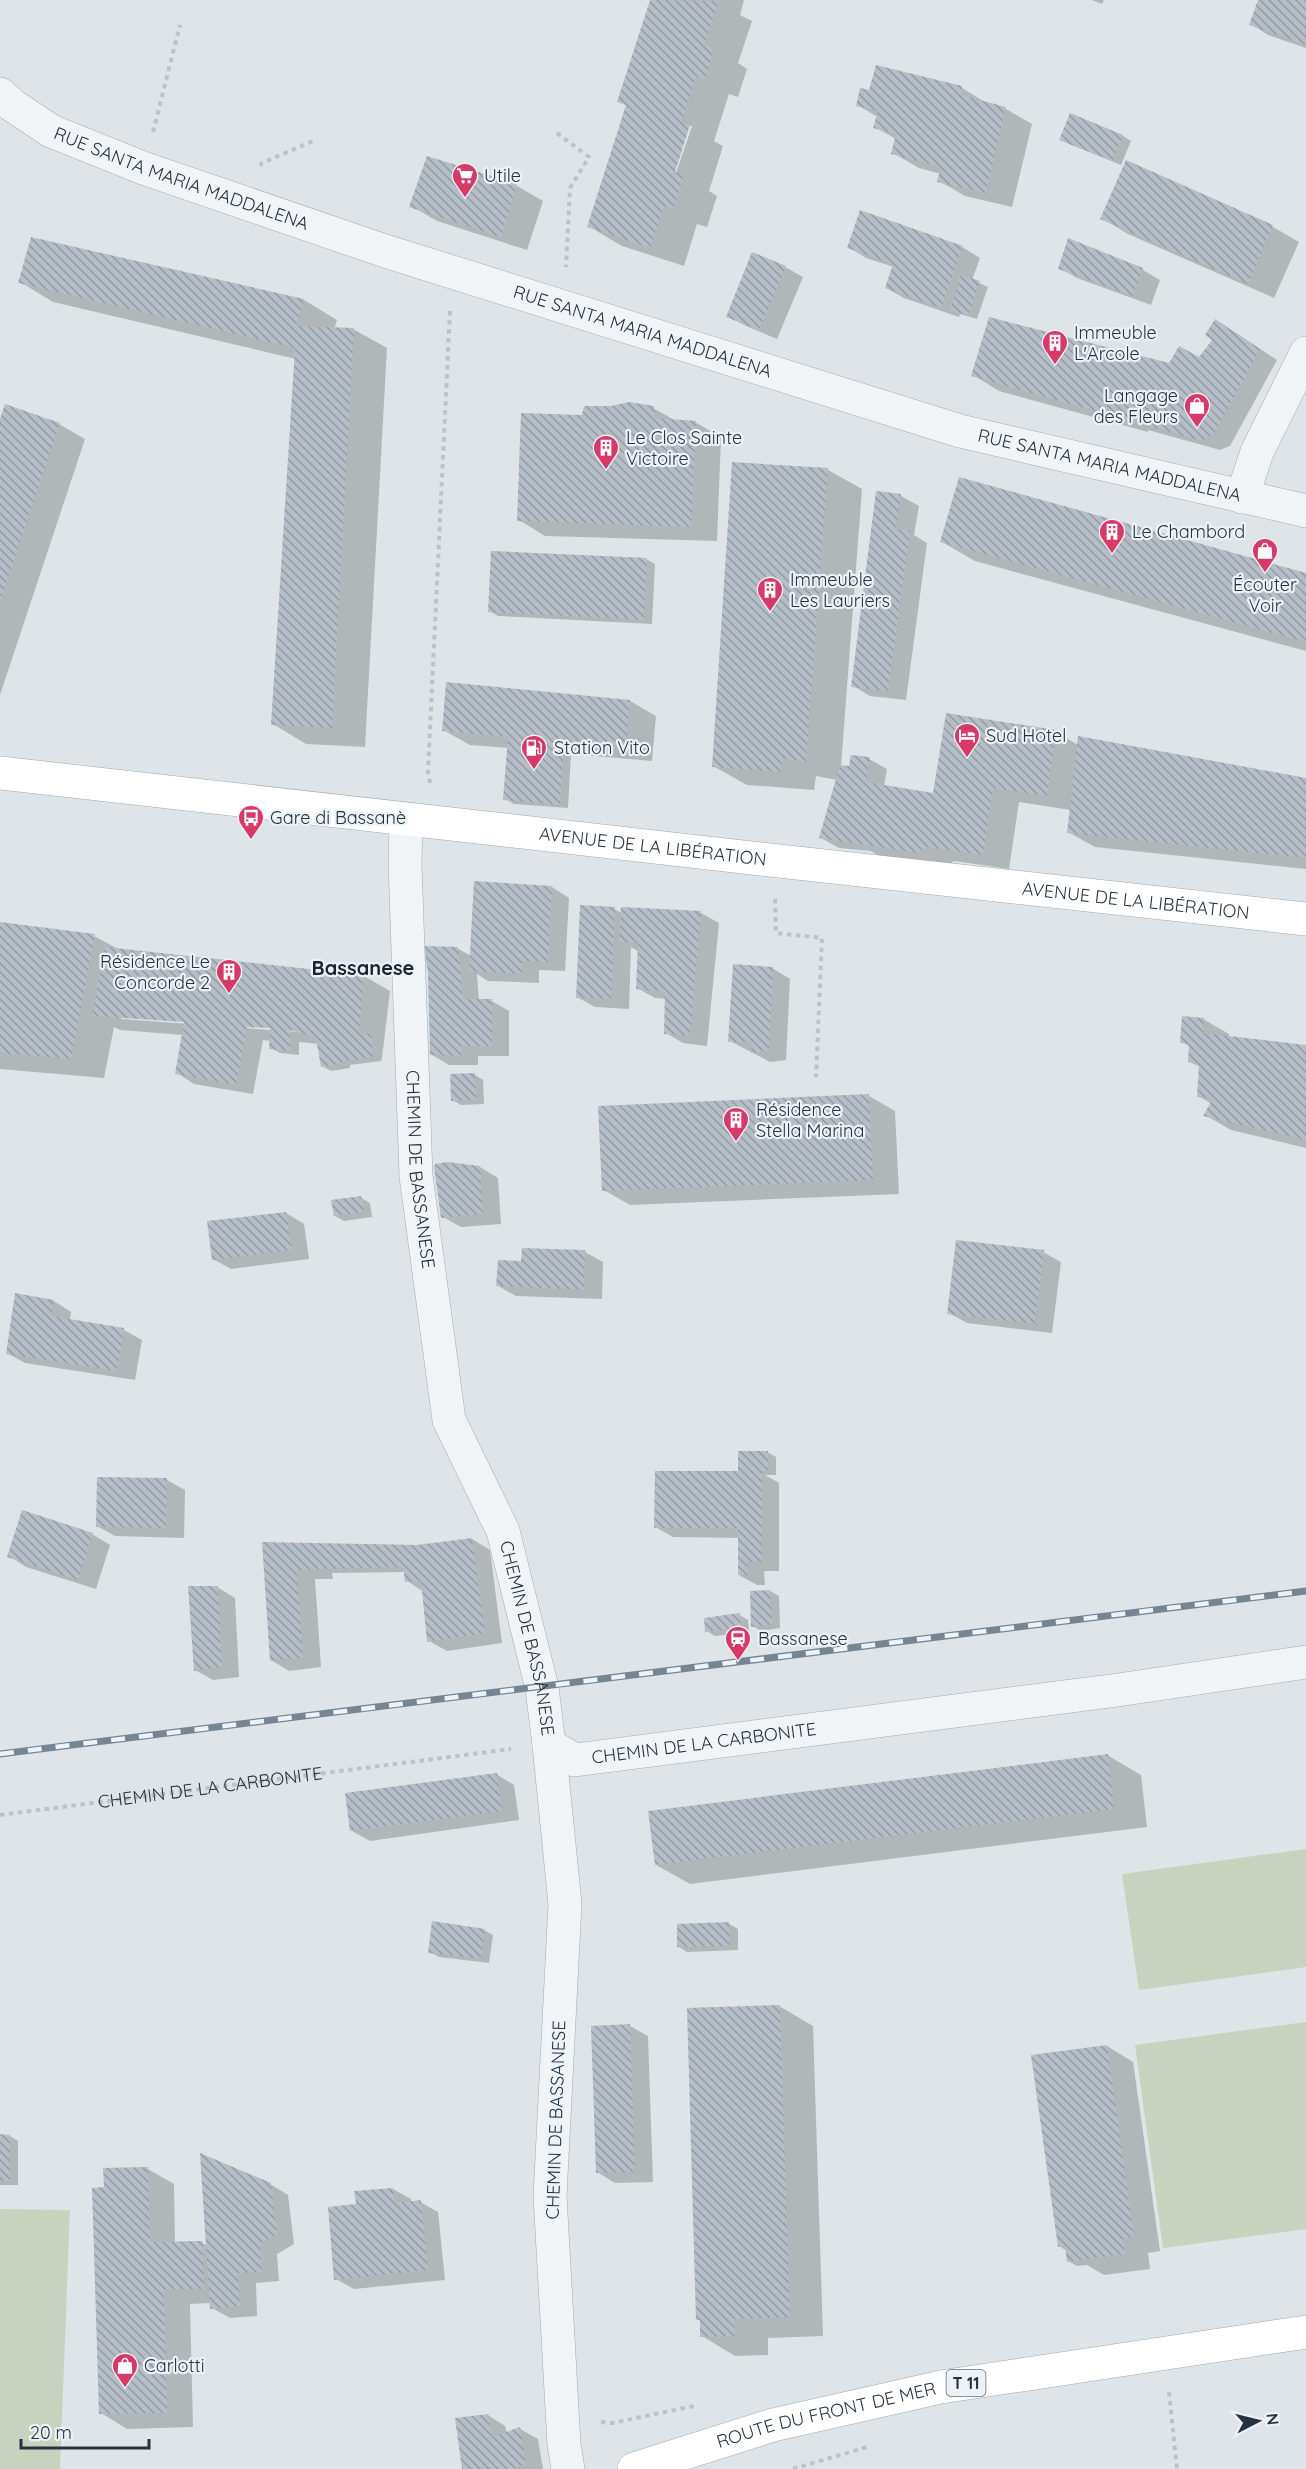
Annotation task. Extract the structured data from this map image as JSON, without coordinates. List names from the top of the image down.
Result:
{
  "streets": {
    "main road": ["AVENUE DE LA LIBÉRATION", "T 11", "ROUTE DU FRONT DE MER"],
    "street": ["RUE SANTA MARIA MADDALENA", "CHEMIN DE BASSANESE", "CHEMIN DE LA CARBONITE"]
  },
  "crossings": [
    ["AVENUE DE LA LIBÉRATION", "CHEMIN DE BASSANESE"],
    ["CHEMIN DE BASSANESE", "CHEMIN DE LA CARBONITE"]
  ],
  "districts": ["Bassanese"],
  "places": {
    "supermarket": ["Utile"],
    "building": [
      "Immeuble L'Arcole",
      "Le Clos Sainte Victoire",
      "Le Chambord",
      "Immeuble Les Lauriers",
      "Résidence Le Concorde 2",
      "Résidence Stella Marina"
    ],
    "shop": ["Langage des Fleurs", "Écouter Voir", "Carlotti"],
    "hotel": ["Sud Hotel"],
    "fuel station": ["Station Vito"],
    "bus stop": ["Gare di Bassanè"],
    "station": ["Bassanese"]
  },
  "scale_bar": "20 m",
  "north": "right"
}
